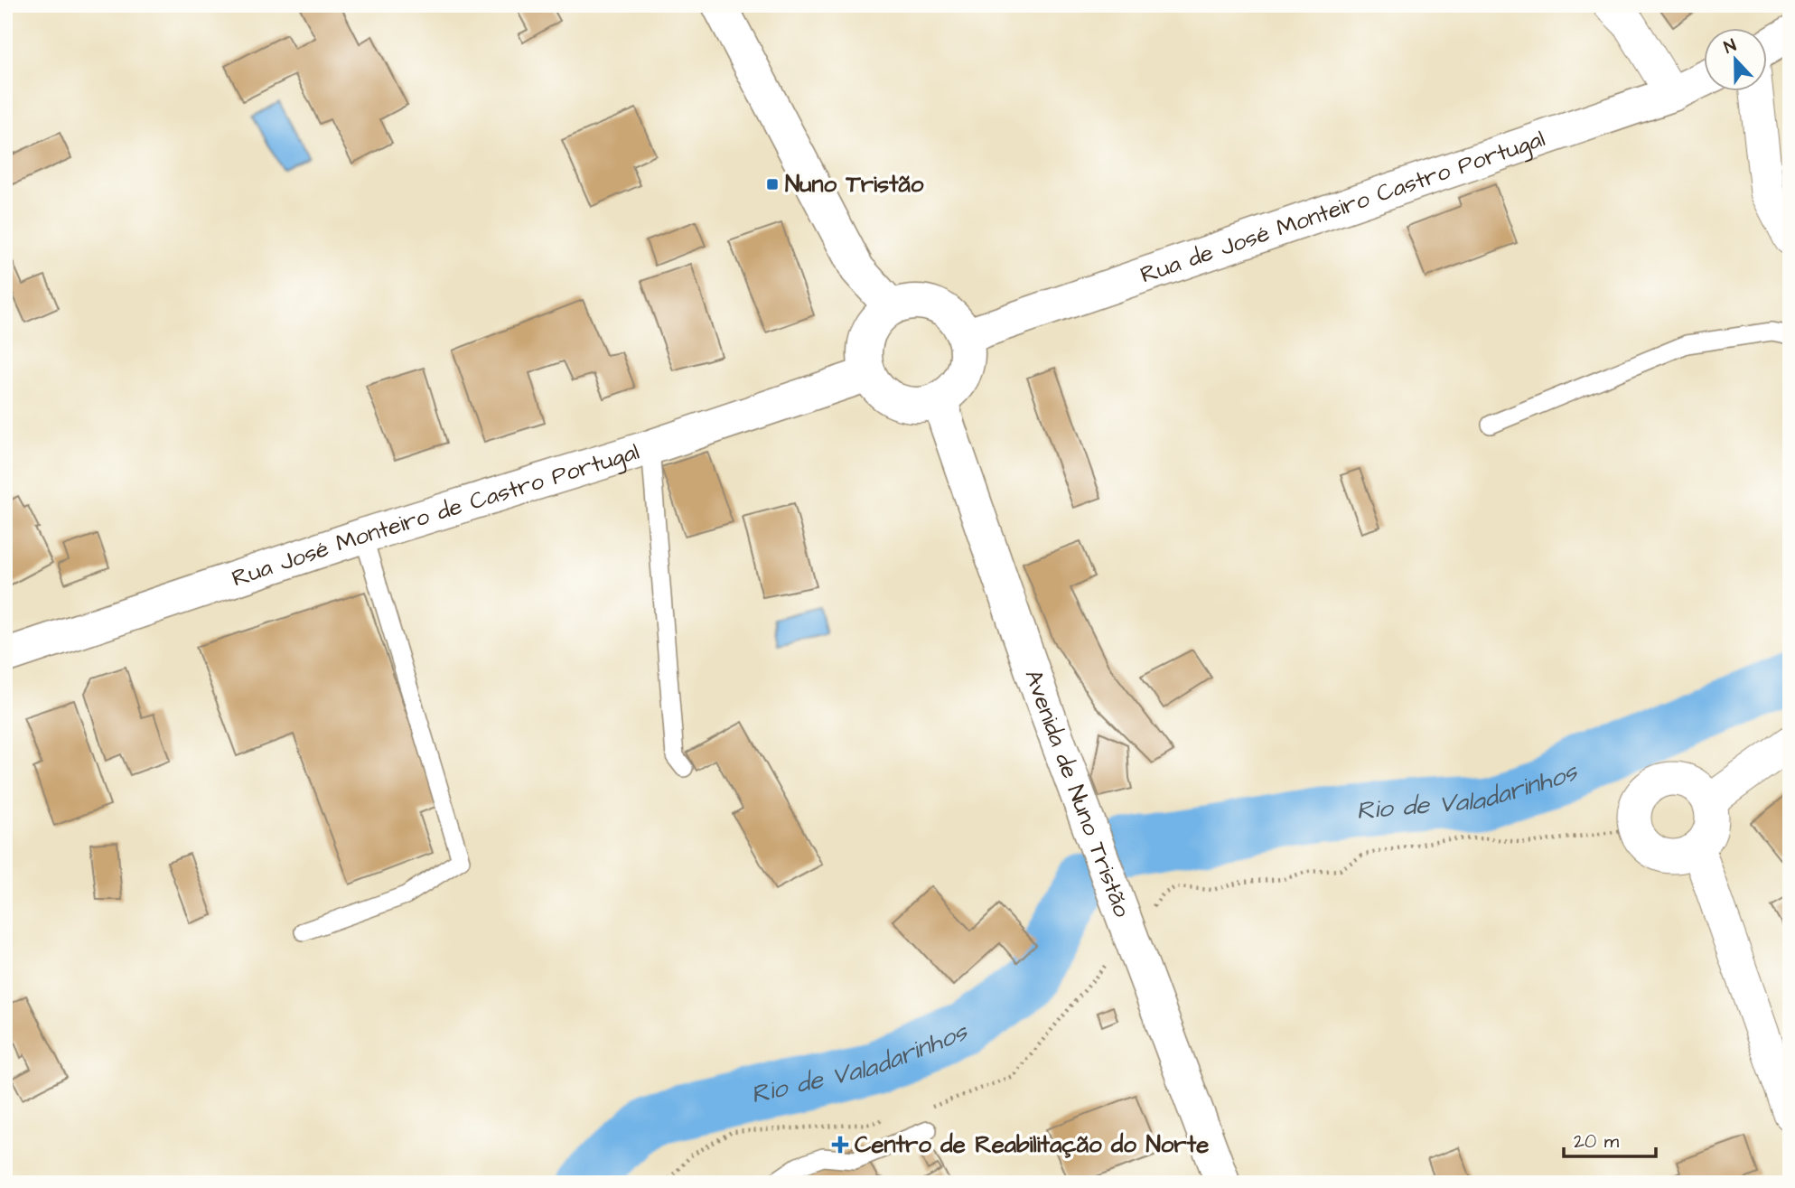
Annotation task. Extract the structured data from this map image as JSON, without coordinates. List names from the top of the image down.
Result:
{
  "streets": {
    "main road": ["Rua de José Monteiro Castro Portugal", "Rua José Monteiro de Castro Portugal", "Avenida de Nuno Tristão"]
  },
  "crossings": [
    ["Rua de José Monteiro Castro Portugal", "Rua José Monteiro de Castro Portugal"],
    ["Rua de José Monteiro Castro Portugal", "Avenida de Nuno Tristão"],
    ["Rua José Monteiro de Castro Portugal", "Avenida de Nuno Tristão"]
  ],
  "water": ["Rio de Valadarinhos"],
  "places": {
    "transit": ["Nuno Tristão"],
    "health": ["Centro de Reabilitação do Norte"]
  },
  "scale_bar": "20 m",
  "north": "top"
}
